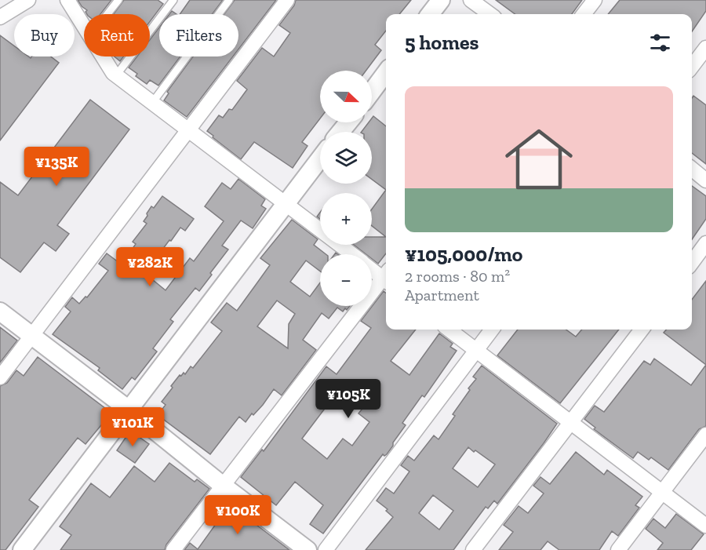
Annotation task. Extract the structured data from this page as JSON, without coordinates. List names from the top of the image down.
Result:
{
  "north": "right",
  "page": {
    "chip": ["Buy", "Rent", "Filters"],
    "heading": "5 homes",
    "map_buttons": ["+", "−"],
    "list": [
      {
        "name": "¥105,000/mo",
        "note": "2 rooms · 80 m² · Apartment"
      }
    ],
    "price": [
      "¥135K",
      "¥282K",
      "¥105K",
      "¥101K",
      "¥100K"
    ]
  }
}
